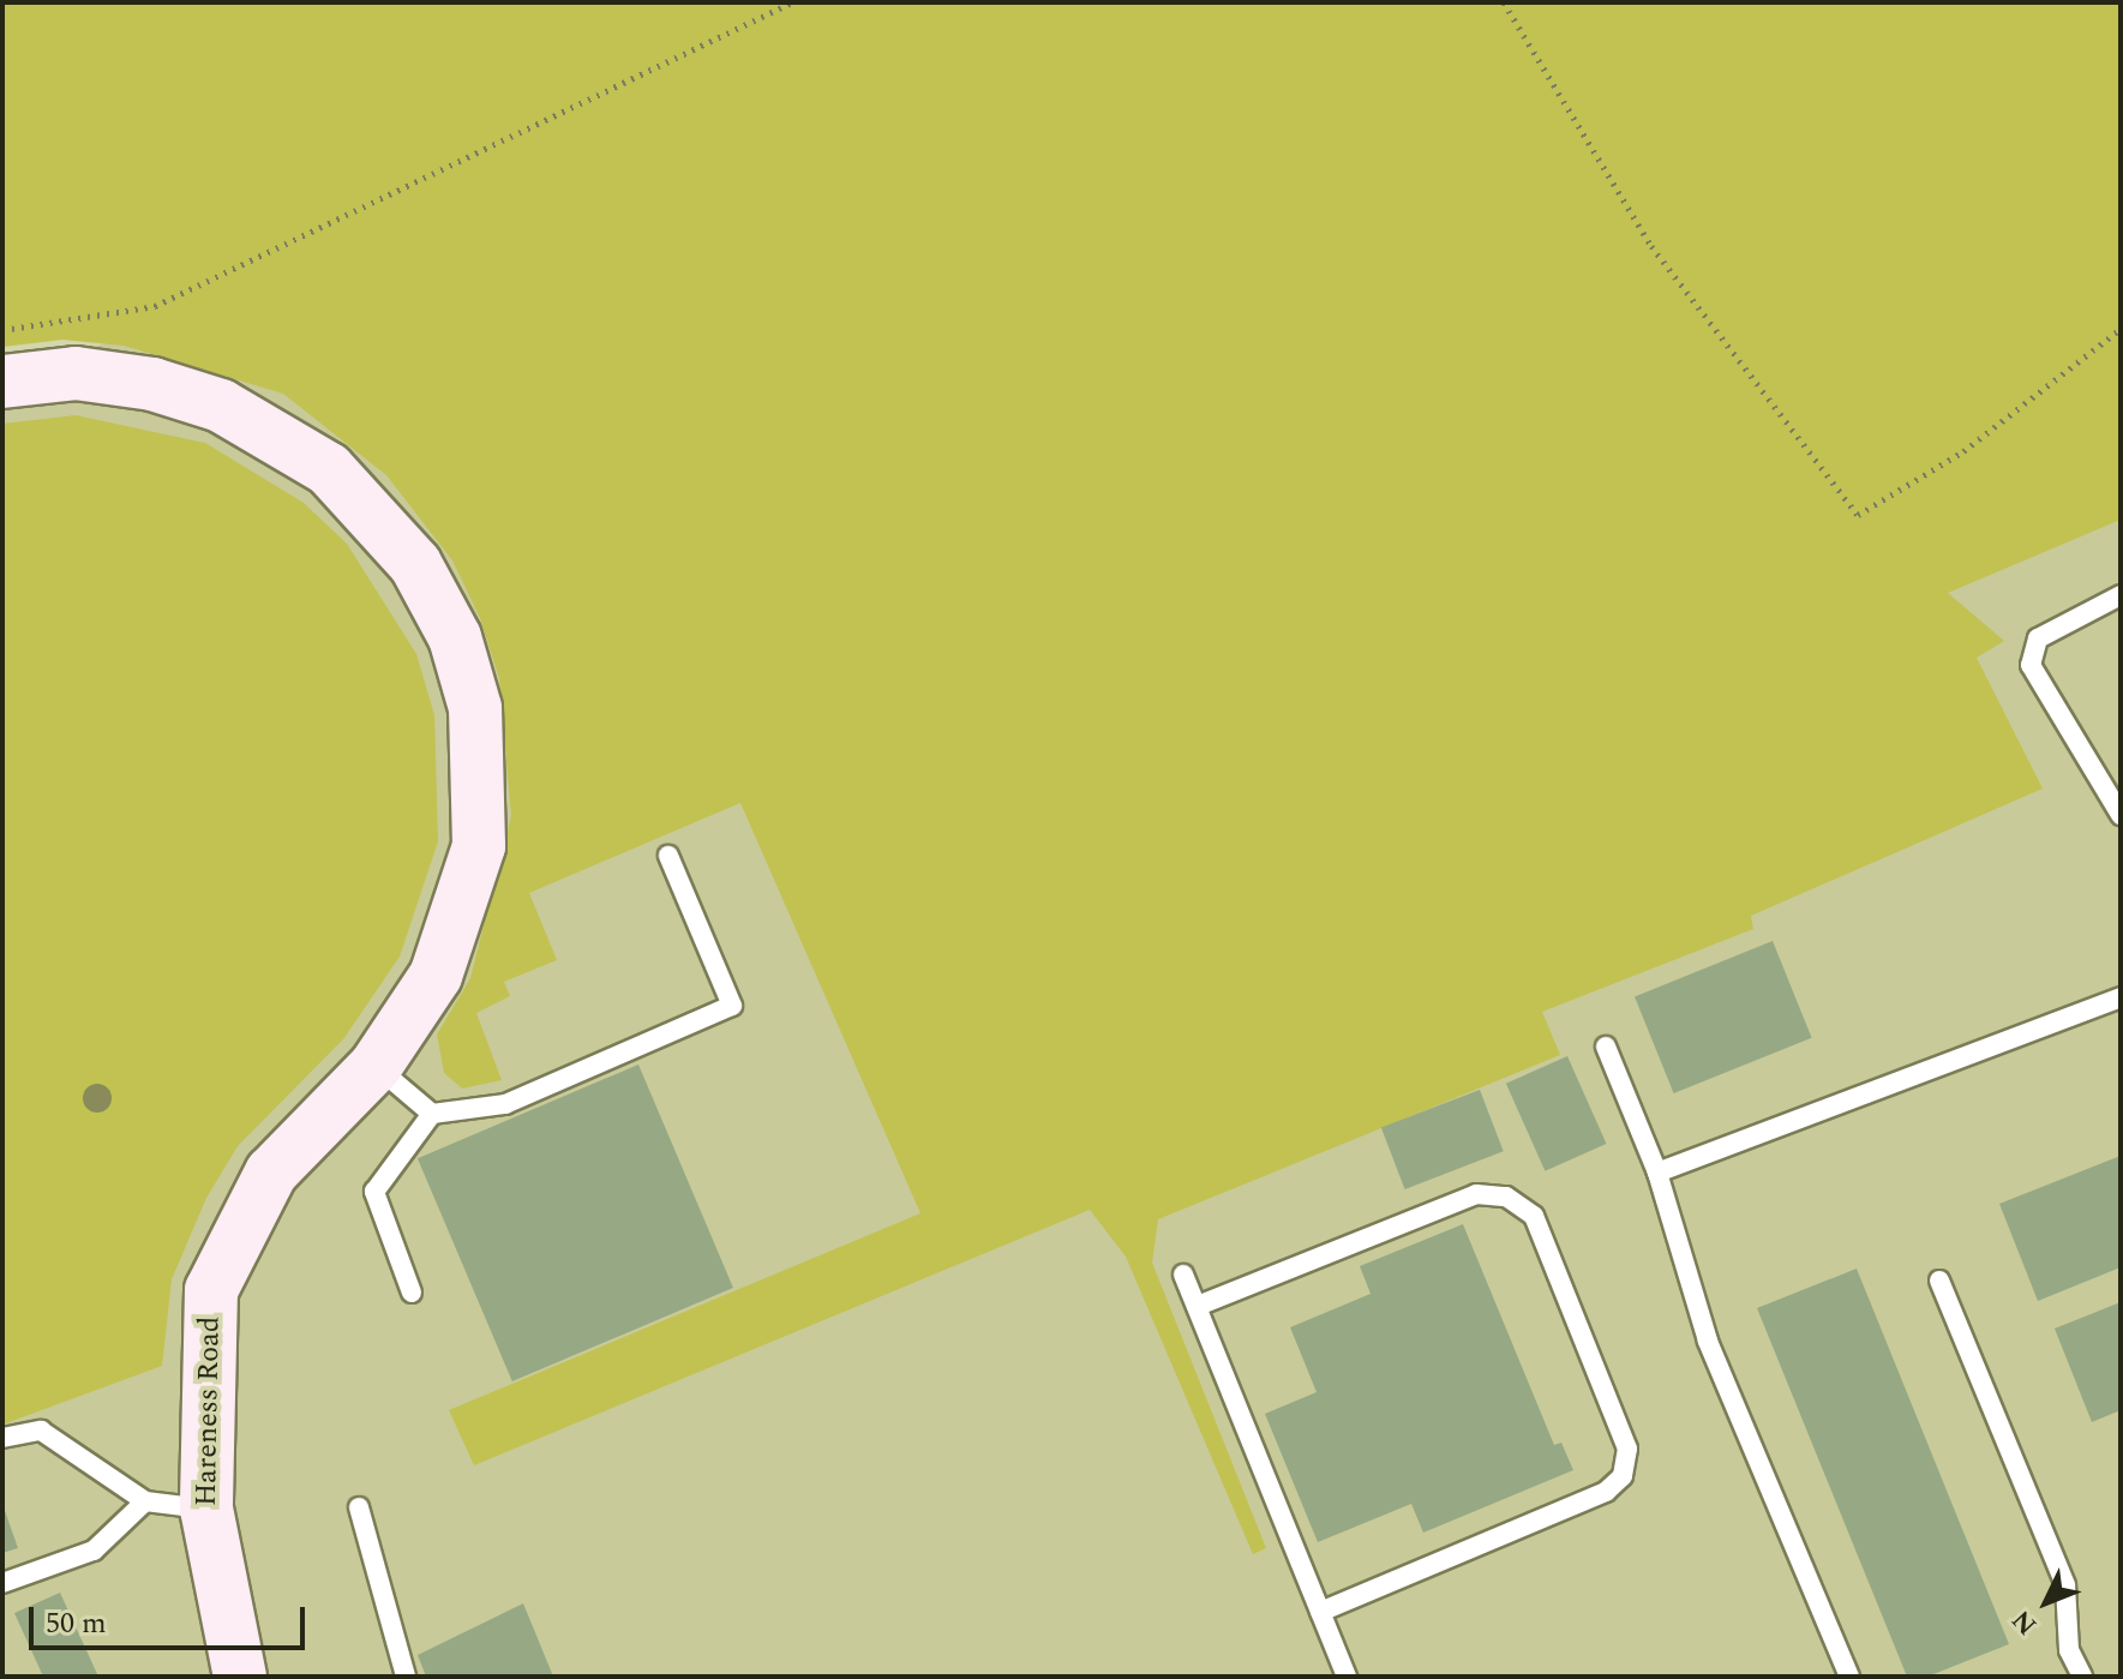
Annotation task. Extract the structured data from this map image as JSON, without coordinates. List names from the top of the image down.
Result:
{
  "streets": {
    "main road": ["Hareness Road"]
  },
  "scale_bar": "50 m",
  "north": "bottom left"
}
